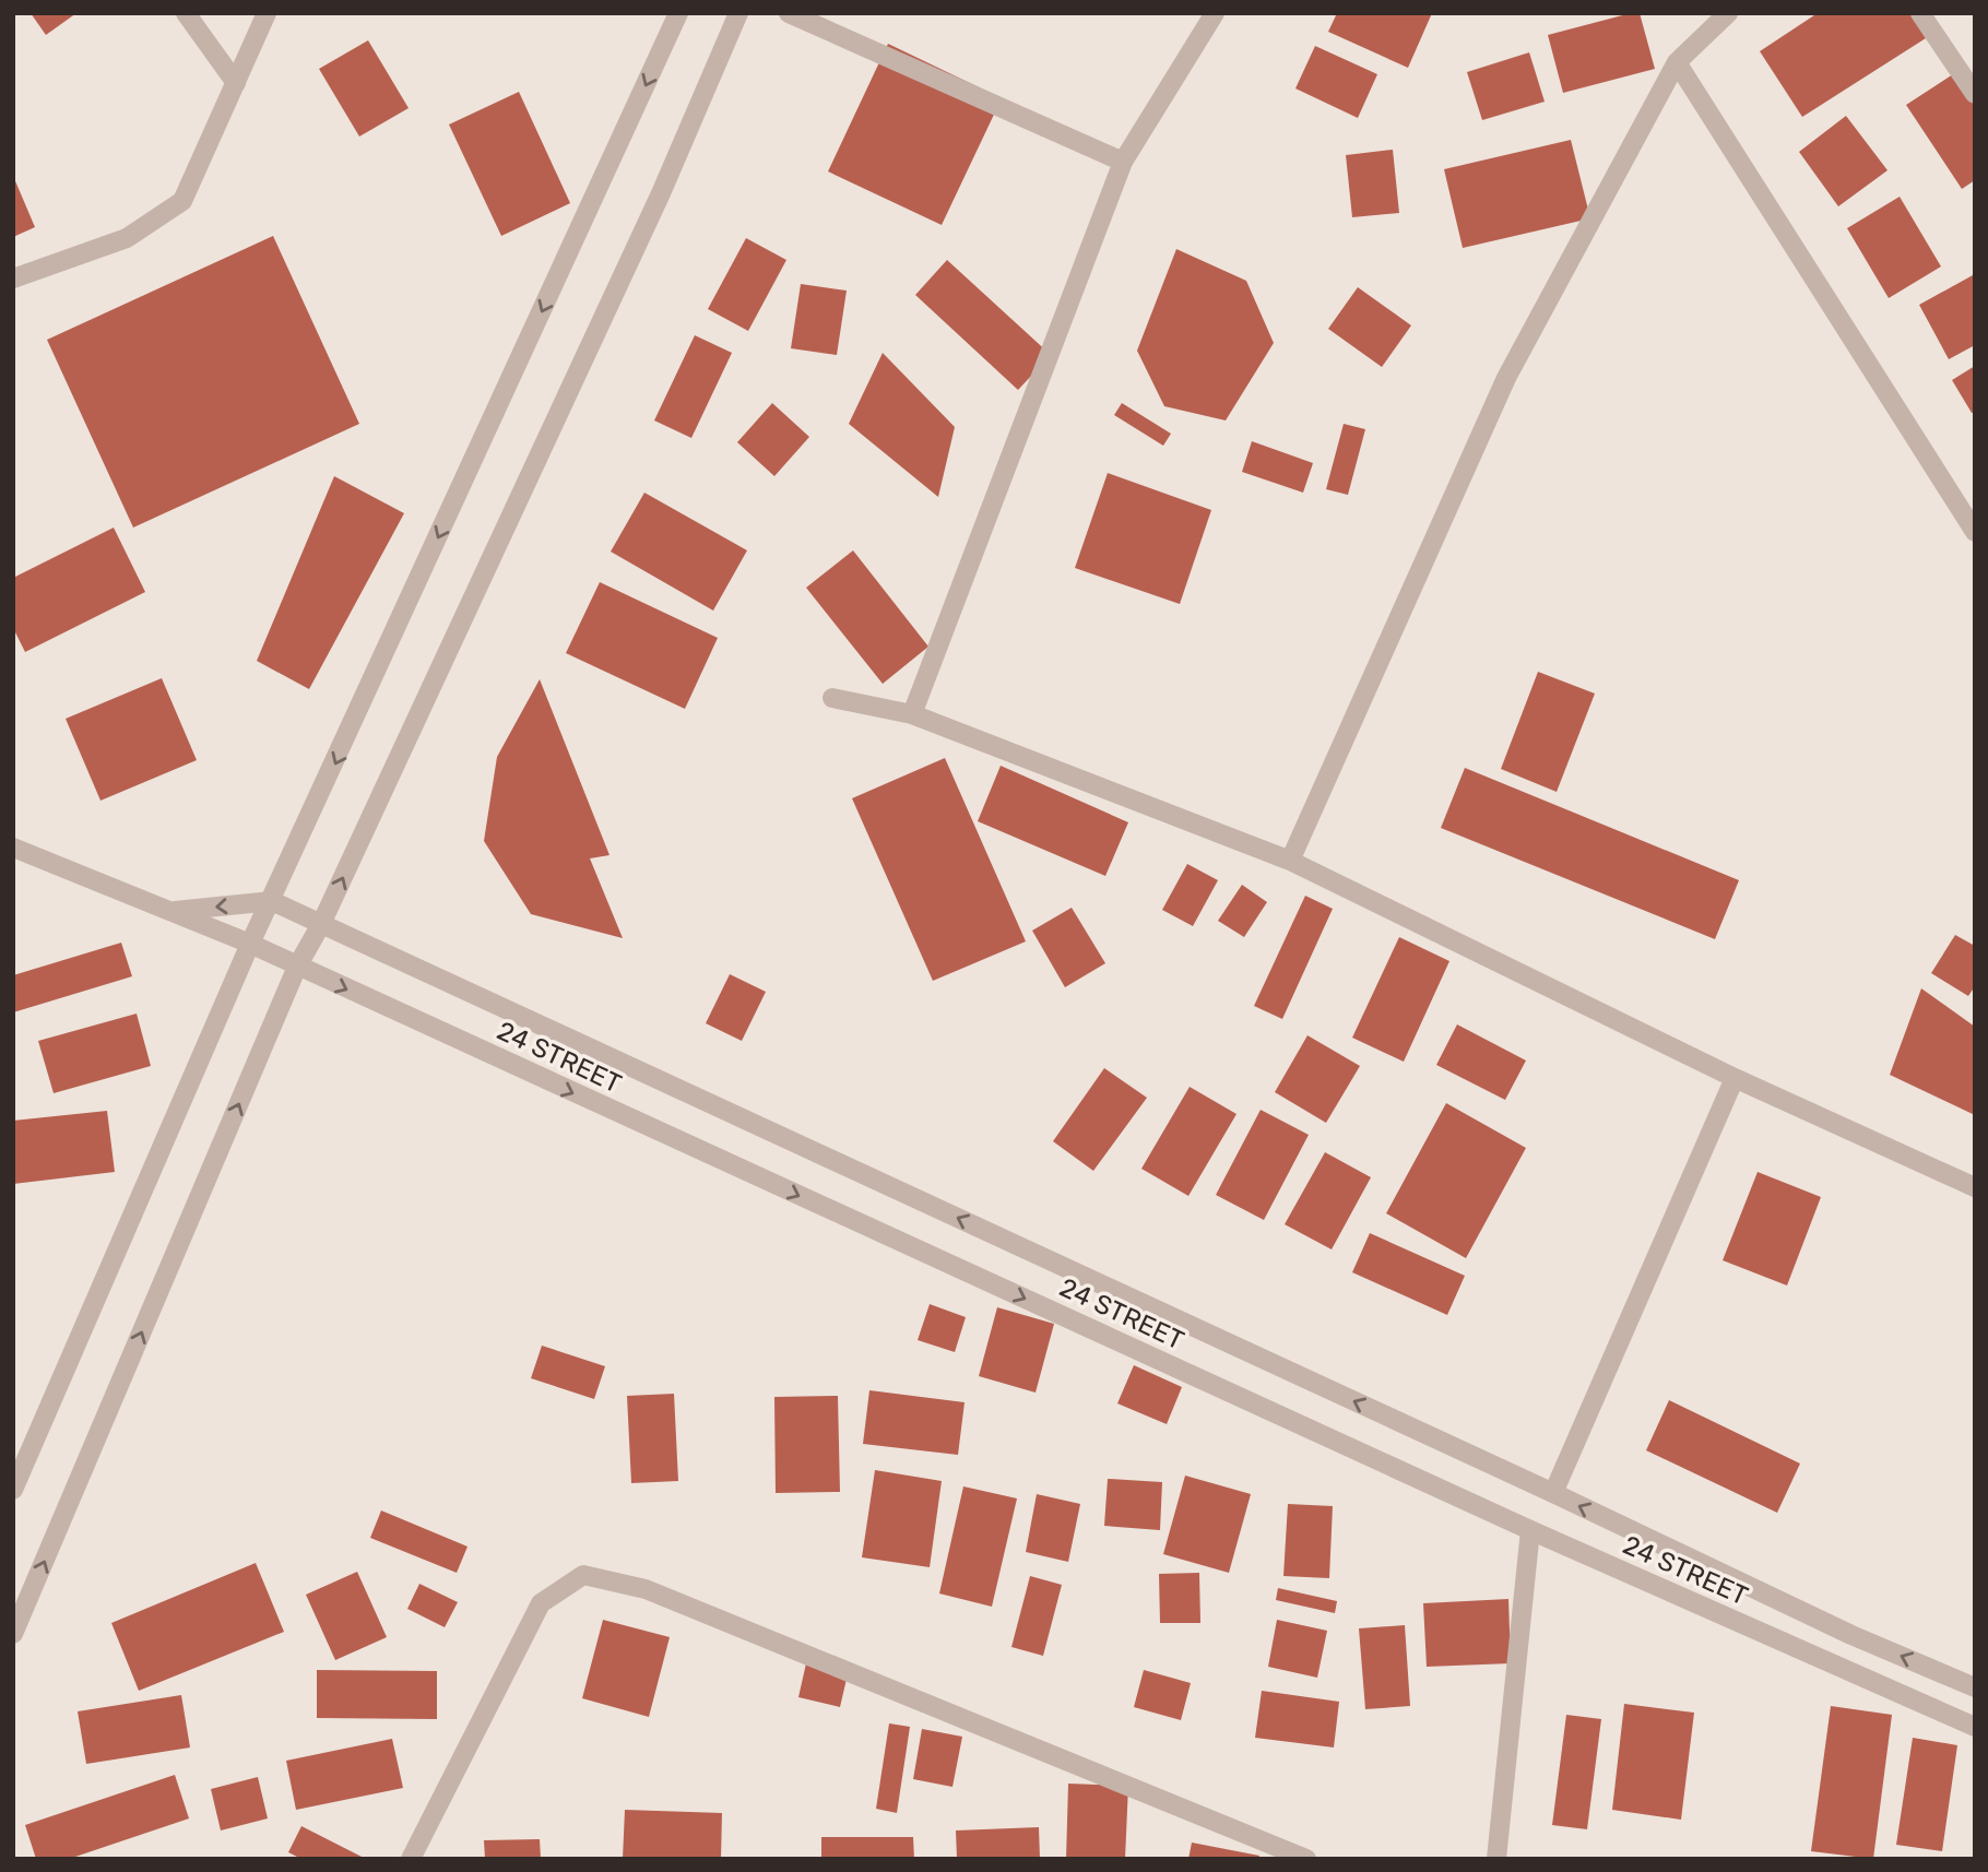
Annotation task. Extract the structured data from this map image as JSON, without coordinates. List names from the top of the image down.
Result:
{
  "streets": {
    "street": ["24 STREET"]
  }
}
